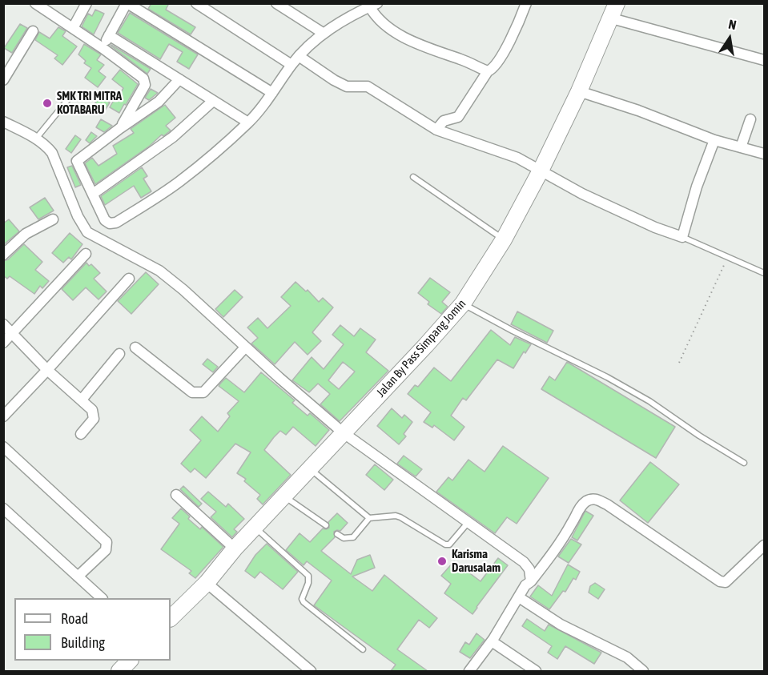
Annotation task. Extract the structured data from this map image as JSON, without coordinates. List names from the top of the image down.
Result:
{
  "streets": {
    "highway": ["Jalan By Pass Simpang Jomin"]
  },
  "places": ["SMK TRI MITRA KOTABARU", "Karisma Darusalam"],
  "legend": ["Road", "Building"],
  "north": "top"
}
